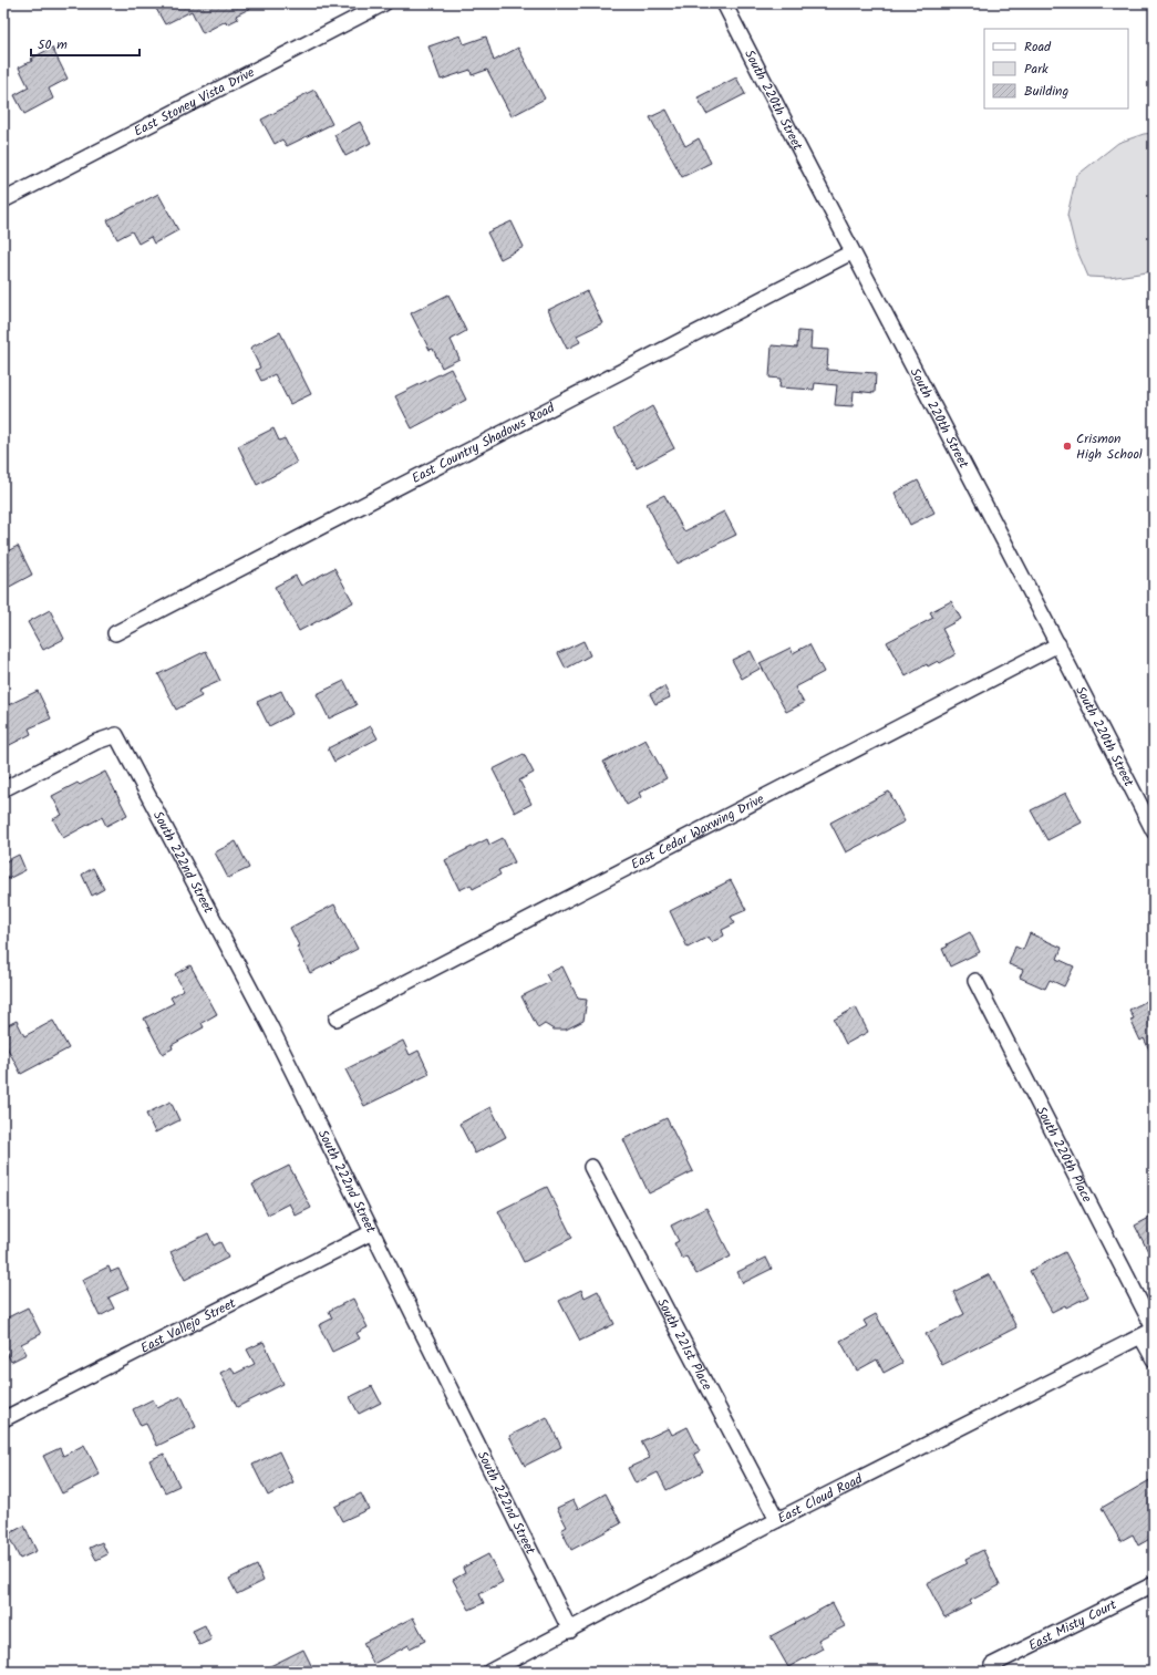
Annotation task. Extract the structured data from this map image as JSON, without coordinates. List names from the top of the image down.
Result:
{
  "streets": {
    "street": [
      "South 220th Street",
      "East Stoney Vista Drive",
      "East Country Shadows Road",
      "East Cedar Waxwing Drive",
      "South 222nd Street",
      "South 220th Place",
      "East Vallejo Street",
      "South 221st Place",
      "East Cloud Road",
      "East Misty Court"
    ]
  },
  "crossings": [
    ["South 220th Street", "East Country Shadows Road"],
    ["South 220th Street", "East Cedar Waxwing Drive"],
    ["South 222nd Street", "East Vallejo Street"],
    ["South 222nd Street", "East Cloud Road"],
    ["South 220th Place", "East Cloud Road"],
    ["South 221st Place", "East Cloud Road"]
  ],
  "places": ["Crismon High School"],
  "legend": ["Road", "Park", "Building"],
  "scale_bar": "50 m"
}
